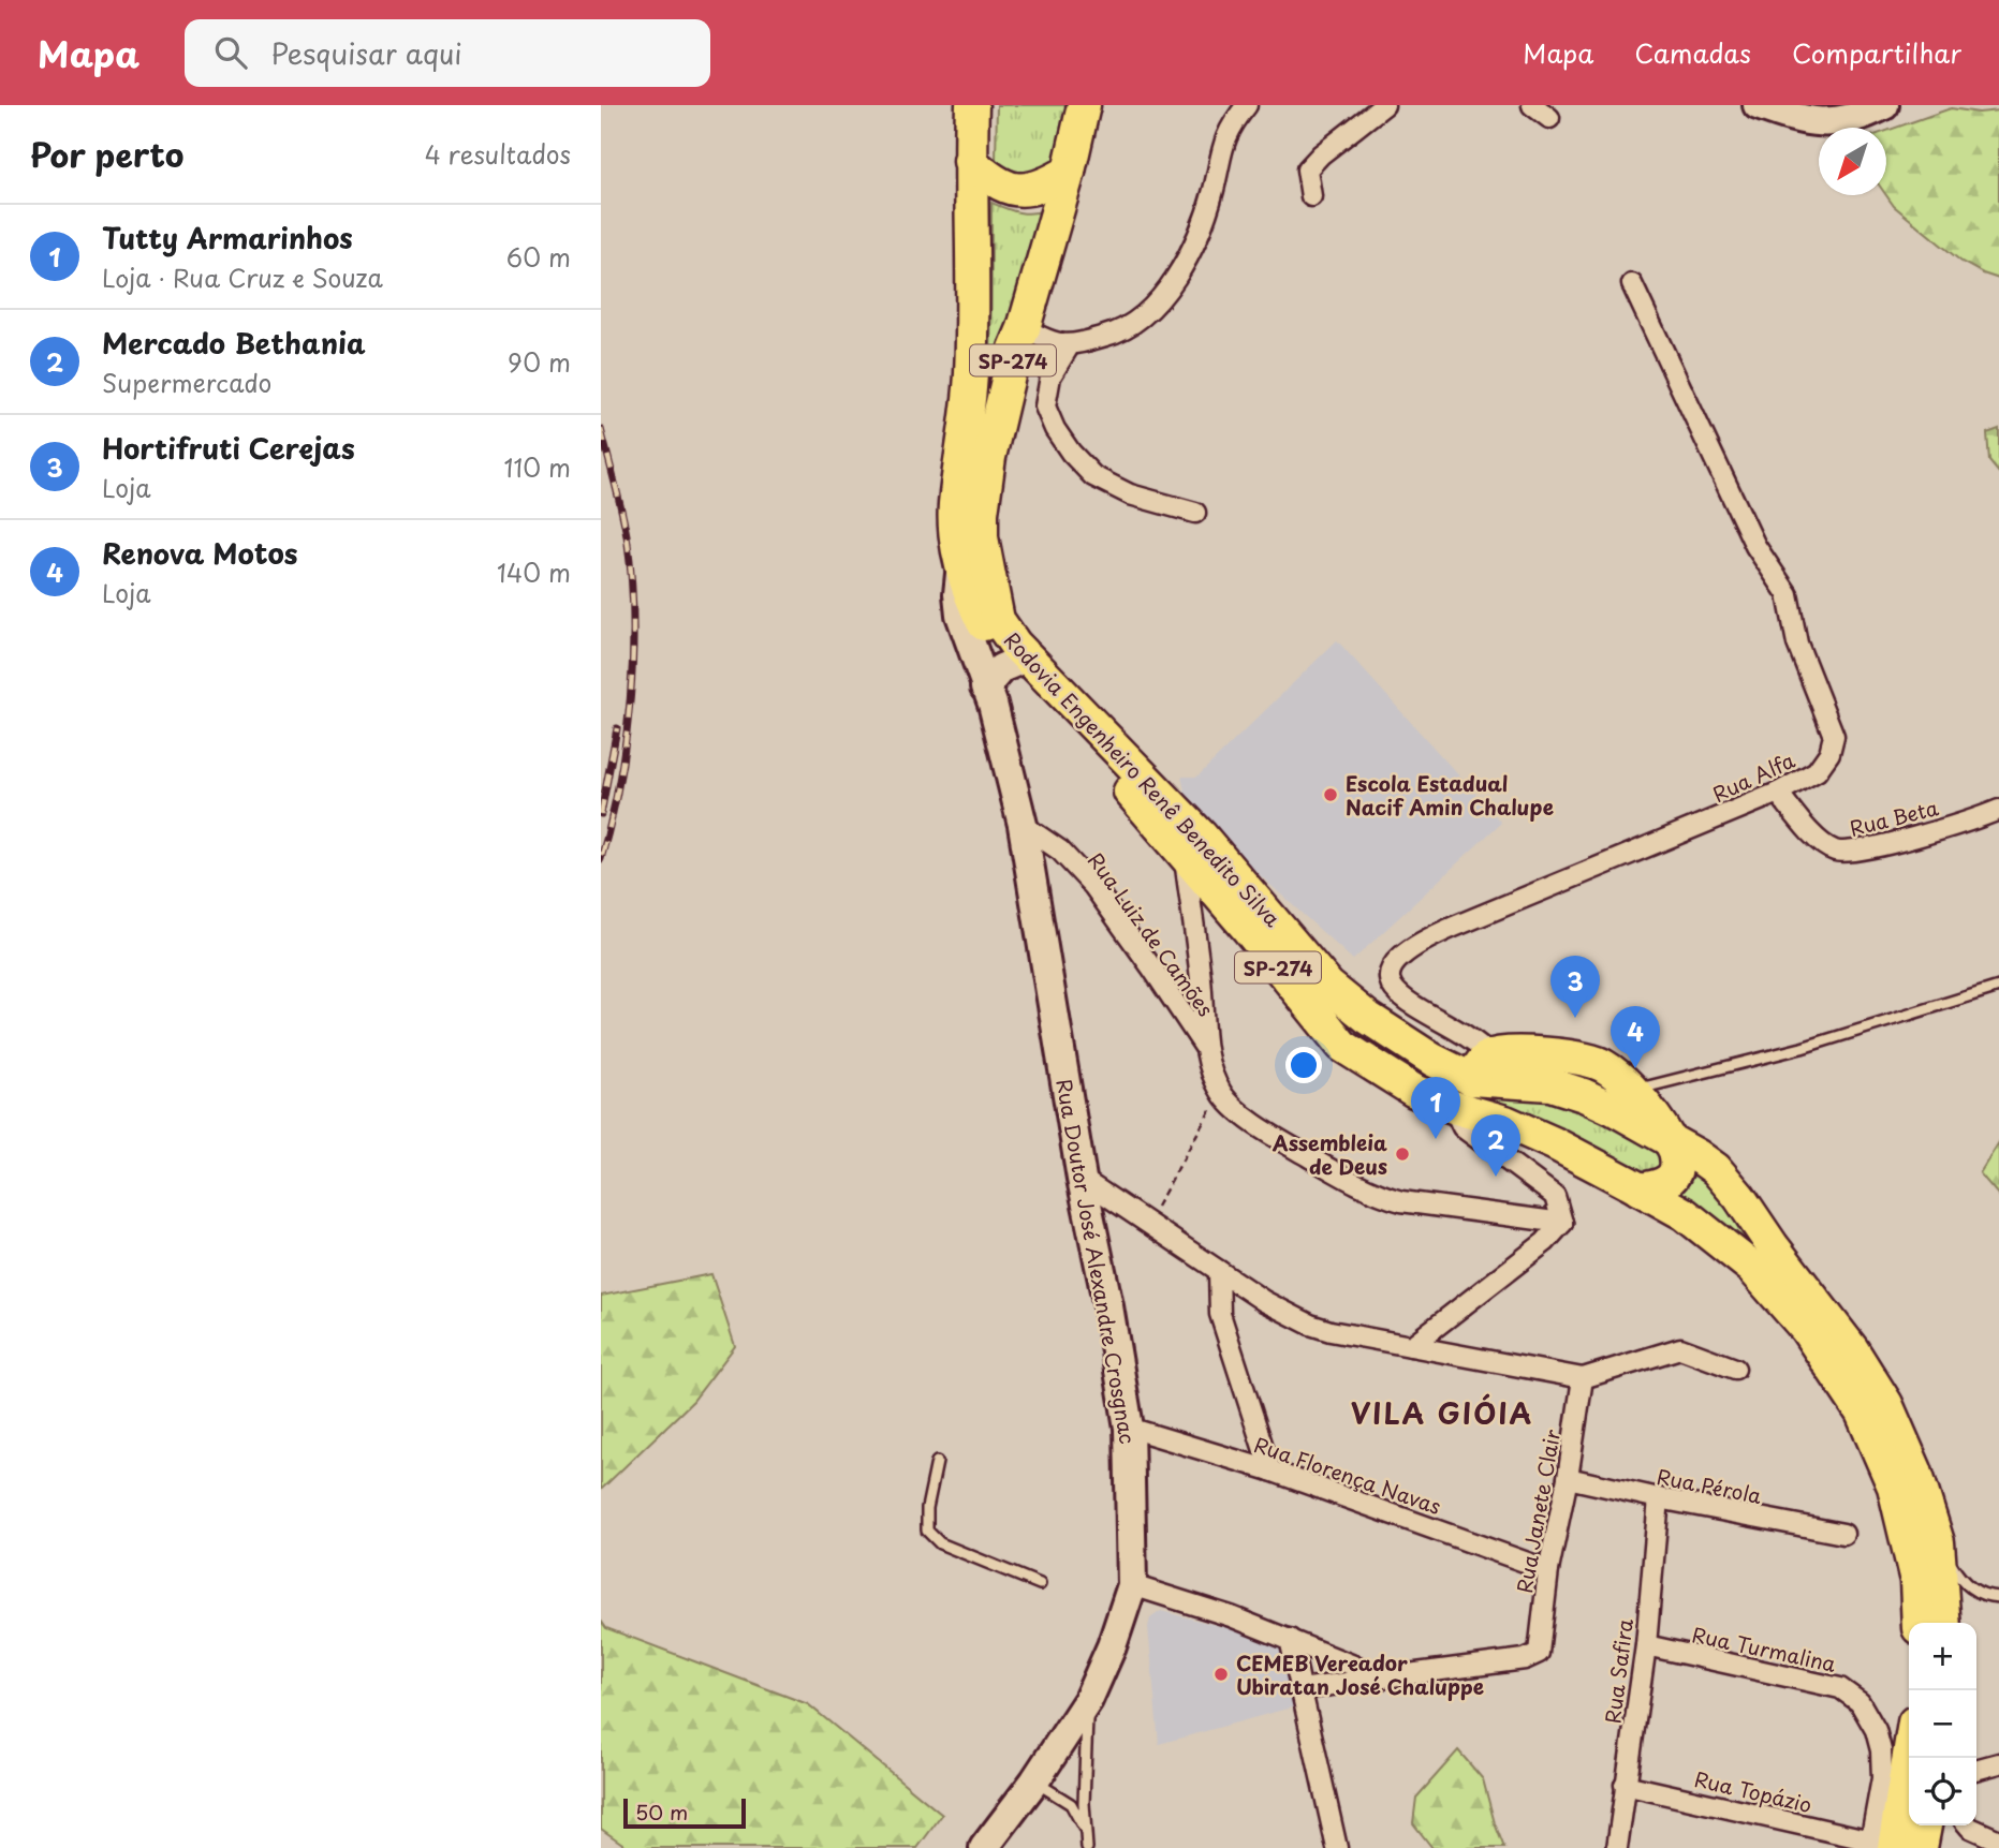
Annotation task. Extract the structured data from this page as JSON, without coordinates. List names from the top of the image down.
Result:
{
  "streets": {
    "main road": ["SP-274", "Rodovia Engenheiro Renê Benedito Silva", "Rua Doutor José Alexandre Crosgnac"],
    "street": [
      "Rua Alfa",
      "Rua Beta",
      "Rua Luiz de Camões",
      "Rua Florença Navas",
      "Rua Pérola",
      "Rua Janete Clair",
      "Rua Turmalina",
      "Rua Safira",
      "Rua Topázio"
    ]
  },
  "crossings": [
    ["Rua Alfa", "Rodovia Engenheiro Renê Benedito Silva"],
    ["Rua Alfa", "Rua Beta"],
    ["Rodovia Engenheiro Renê Benedito Silva", "Rua Doutor José Alexandre Crosgnac"],
    ["Rua Luiz de Camões", "Rua Doutor José Alexandre Crosgnac"],
    ["Rua Doutor José Alexandre Crosgnac", "Rua Florença Navas"],
    ["Rua Florença Navas", "Rua Janete Clair"],
    ["Rua Pérola", "Rua Janete Clair"],
    ["Rua Pérola", "Rua Safira"],
    ["Rua Turmalina", "Rua Safira"],
    ["Rua Safira", "Rua Topázio"]
  ],
  "districts": ["VILA GIÓIA"],
  "places": ["Escola Estadual Nacif Amin Chalupe", "Assembleia de Deus", "CEMEB Vereador Ubiratan José Chaluppe"],
  "scale_bar": "50 m",
  "north": "bottom left",
  "page": {
    "header": "Mapa",
    "search": "Pesquisar aqui",
    "nav": ["Mapa", "Camadas", "Compartilhar"],
    "heading": ["Por perto", "4 resultados"],
    "list": [
      {
        "mark": "1",
        "name": "Tutty Armarinhos",
        "note": "Loja · Rua Cruz e Souza",
        "value": "60 m"
      },
      {
        "mark": "2",
        "name": "Mercado Bethania",
        "note": "Supermercado",
        "value": "90 m"
      },
      {
        "mark": "3",
        "name": "Hortifruti Cerejas",
        "note": "Loja",
        "value": "110 m"
      },
      {
        "mark": "4",
        "name": "Renova Motos",
        "note": "Loja",
        "value": "140 m"
      }
    ],
    "pins": [
      "3",
      "4",
      "1",
      "2"
    ],
    "map_buttons": ["+", "−"],
    "scale": "50 m"
  }
}
